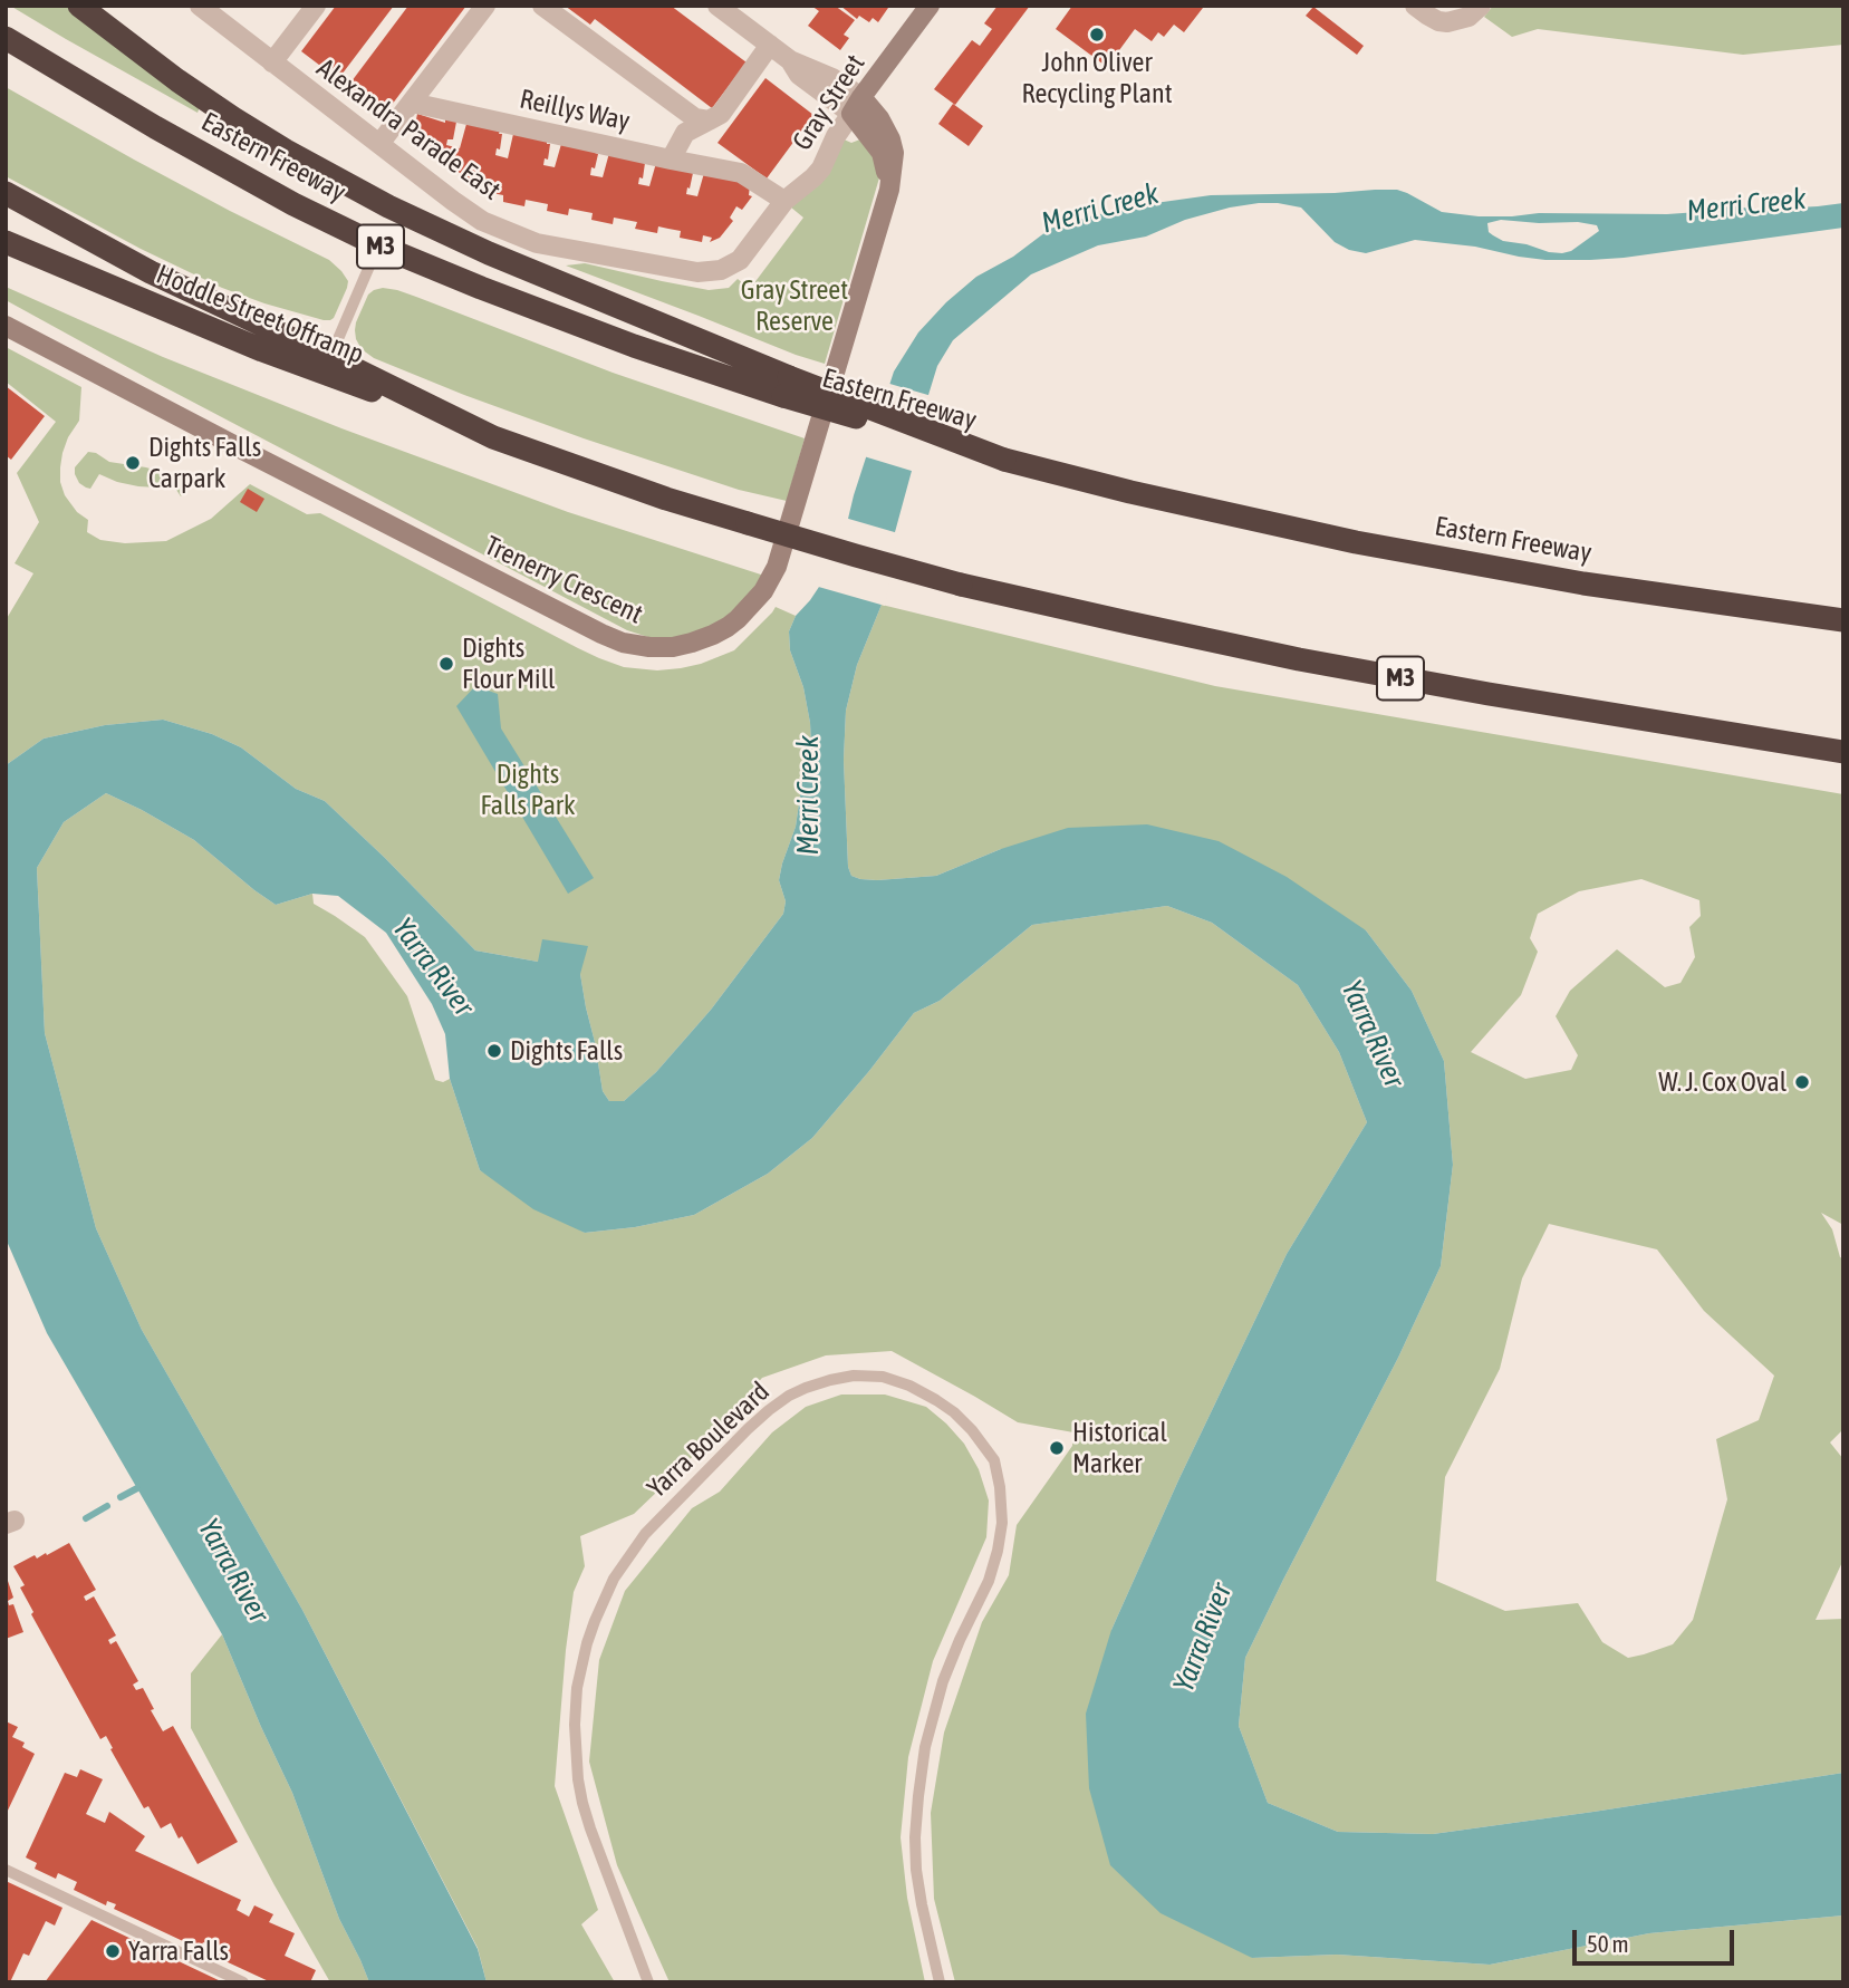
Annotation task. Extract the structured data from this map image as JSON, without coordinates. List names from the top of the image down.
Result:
{
  "streets": {
    "highway": ["Eastern Freeway", "M3", "Hoddle Street Offramp"],
    "street": [
      "Gray Street",
      "Reillys Way",
      "Alexandra Parade East",
      "Trenerry Crescent"
    ],
    "lane": ["Yarra Boulevard"]
  },
  "crossings": [
    ["Gray Street", "Reillys Way"],
    ["Gray Street", "Alexandra Parade East"],
    ["Gray Street", "Trenerry Crescent"],
    ["M3", "Hoddle Street Offramp"]
  ],
  "water": ["Merri Creek", "Yarra River"],
  "parks": ["Gray Street Reserve", "Dights Falls Park"],
  "places": [
    "John Oliver Recycling Plant",
    "Dights Falls Carpark",
    "Dights Flour Mill",
    "Dights Falls",
    "W. J. Cox Oval",
    "Historical Marker",
    "Yarra Falls"
  ],
  "scale_bar": "50 m"
}
